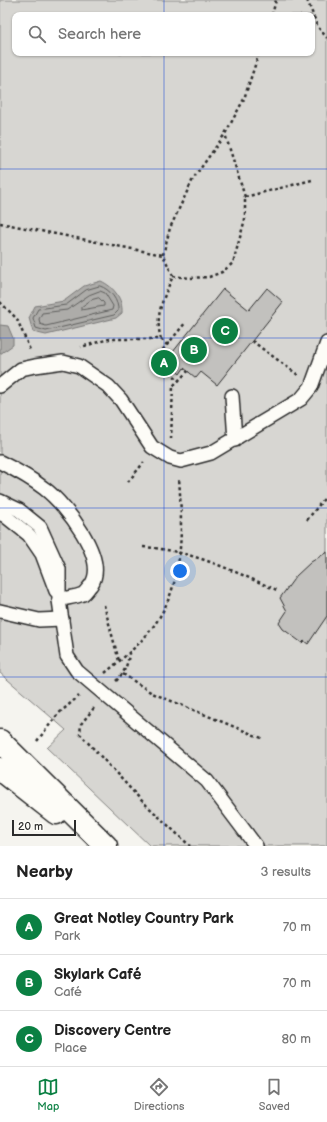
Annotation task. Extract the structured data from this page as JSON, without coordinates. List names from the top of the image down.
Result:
{
  "scale_bar": "20 m",
  "page": {
    "search": "Search here",
    "pins": ["C", "B", "A"],
    "scale": "20 m",
    "heading": ["Nearby", "3 results"],
    "list": [
      {
        "mark": "A",
        "name": "Great Notley Country Park",
        "note": "Park",
        "value": "70 m"
      },
      {
        "mark": "B",
        "name": "Skylark Café",
        "note": "Café",
        "value": "70 m"
      },
      {
        "mark": "C",
        "name": "Discovery Centre",
        "note": "Place",
        "value": "80 m"
      }
    ],
    "nav": ["Map", "Directions", "Saved"]
  }
}
